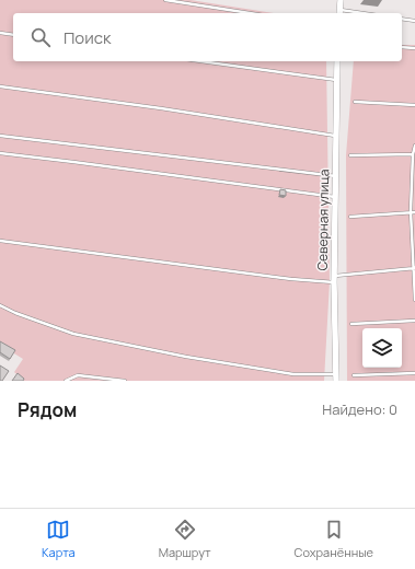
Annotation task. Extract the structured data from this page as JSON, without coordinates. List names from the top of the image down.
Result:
{
  "streets": {
    "street": ["Северная улица"]
  },
  "page": {
    "search": "Поиск",
    "heading": ["Рядом", "Найдено: 0"],
    "nav": ["Карта", "Маршрут", "Сохранённые"]
  }
}
